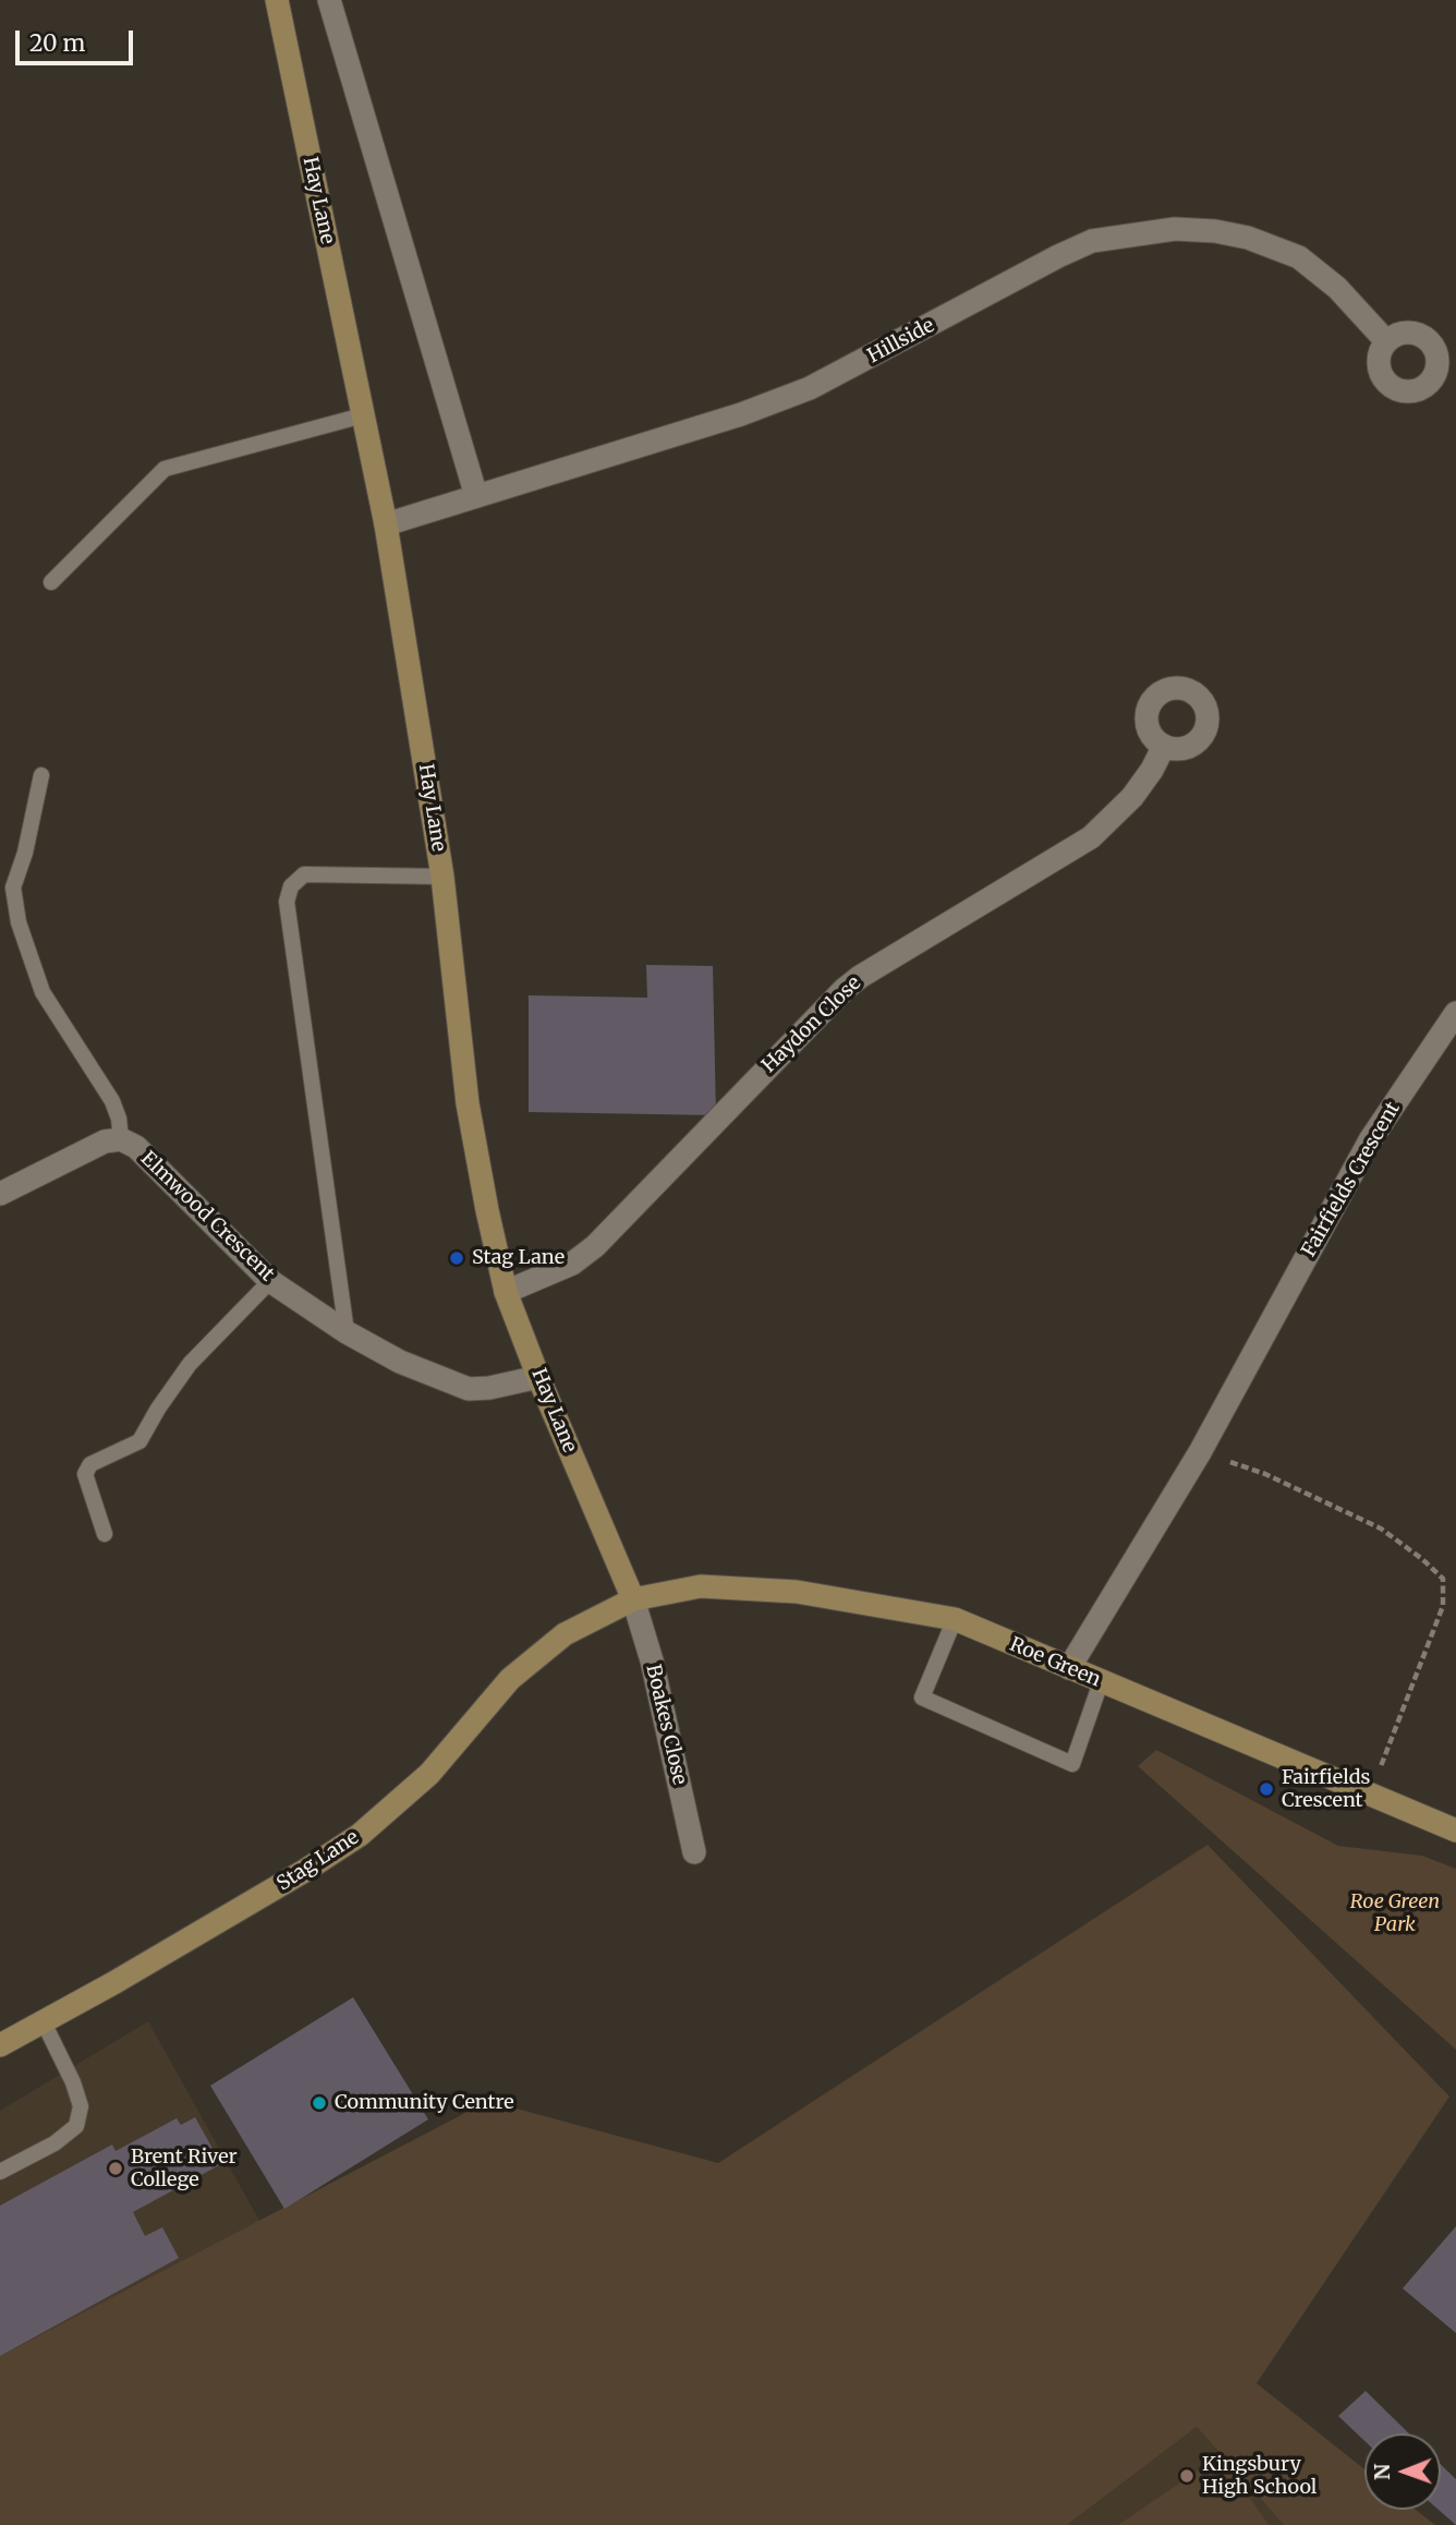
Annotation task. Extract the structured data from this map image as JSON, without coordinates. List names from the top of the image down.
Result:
{
  "streets": {
    "street": [
      "Hay Lane",
      "Hillside",
      "Haydon Close",
      "Fairfields Crescent",
      "Elmwood Crescent",
      "Roe Green",
      "Boakes Close",
      "Stag Lane"
    ]
  },
  "crossings": [
    ["Hay Lane", "Hillside"],
    ["Hay Lane", "Haydon Close"],
    ["Hay Lane", "Elmwood Crescent"],
    ["Hay Lane", "Roe Green"],
    ["Hay Lane", "Boakes Close"],
    ["Hay Lane", "Stag Lane"],
    ["Fairfields Crescent", "Roe Green"],
    ["Roe Green", "Boakes Close"],
    ["Roe Green", "Stag Lane"],
    ["Boakes Close", "Stag Lane"]
  ],
  "parks": ["Roe Green Park"],
  "places": [
    "Stag Lane",
    "Fairfields Crescent",
    "Community Centre",
    "Brent River College",
    "Kingsbury High School"
  ],
  "scale_bar": "20 m",
  "north": "left"
}
